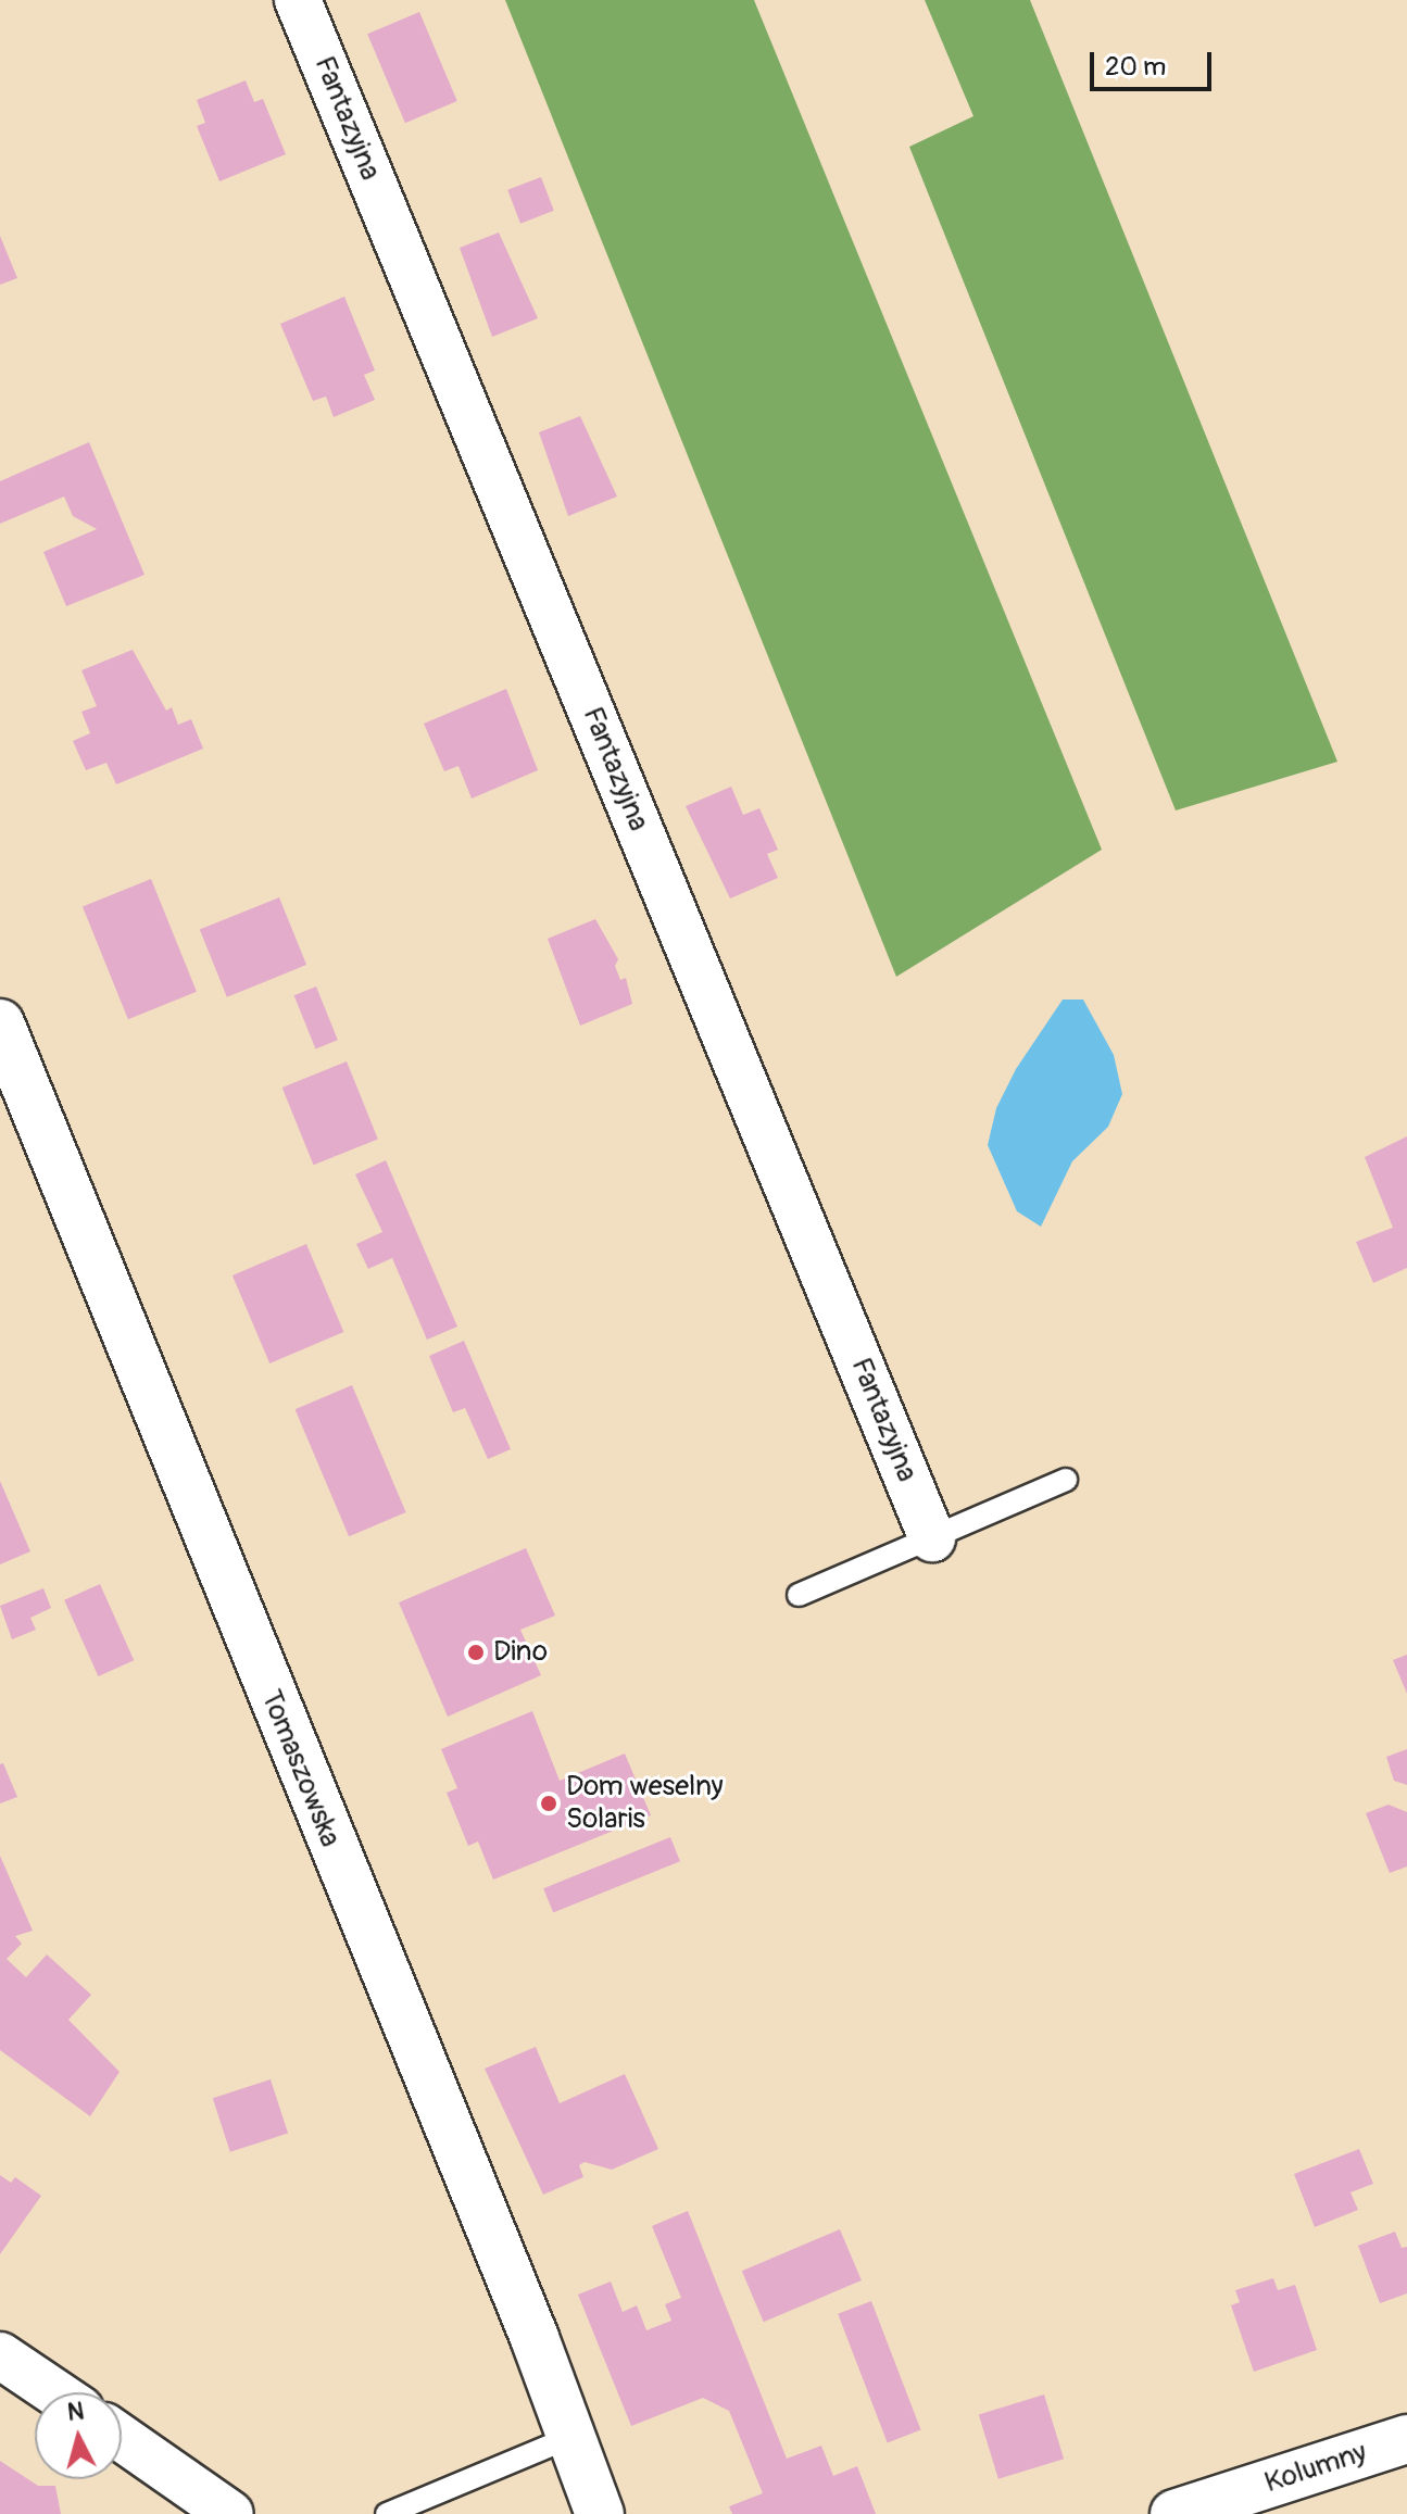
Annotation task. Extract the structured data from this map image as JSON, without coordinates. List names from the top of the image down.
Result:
{
  "streets": {
    "street": ["Fantazyjna", "Tomaszowska", "Kolumny"]
  },
  "places": ["Dino", "Dom weselny Solaris"],
  "scale_bar": "20 m",
  "north": "top"
}
